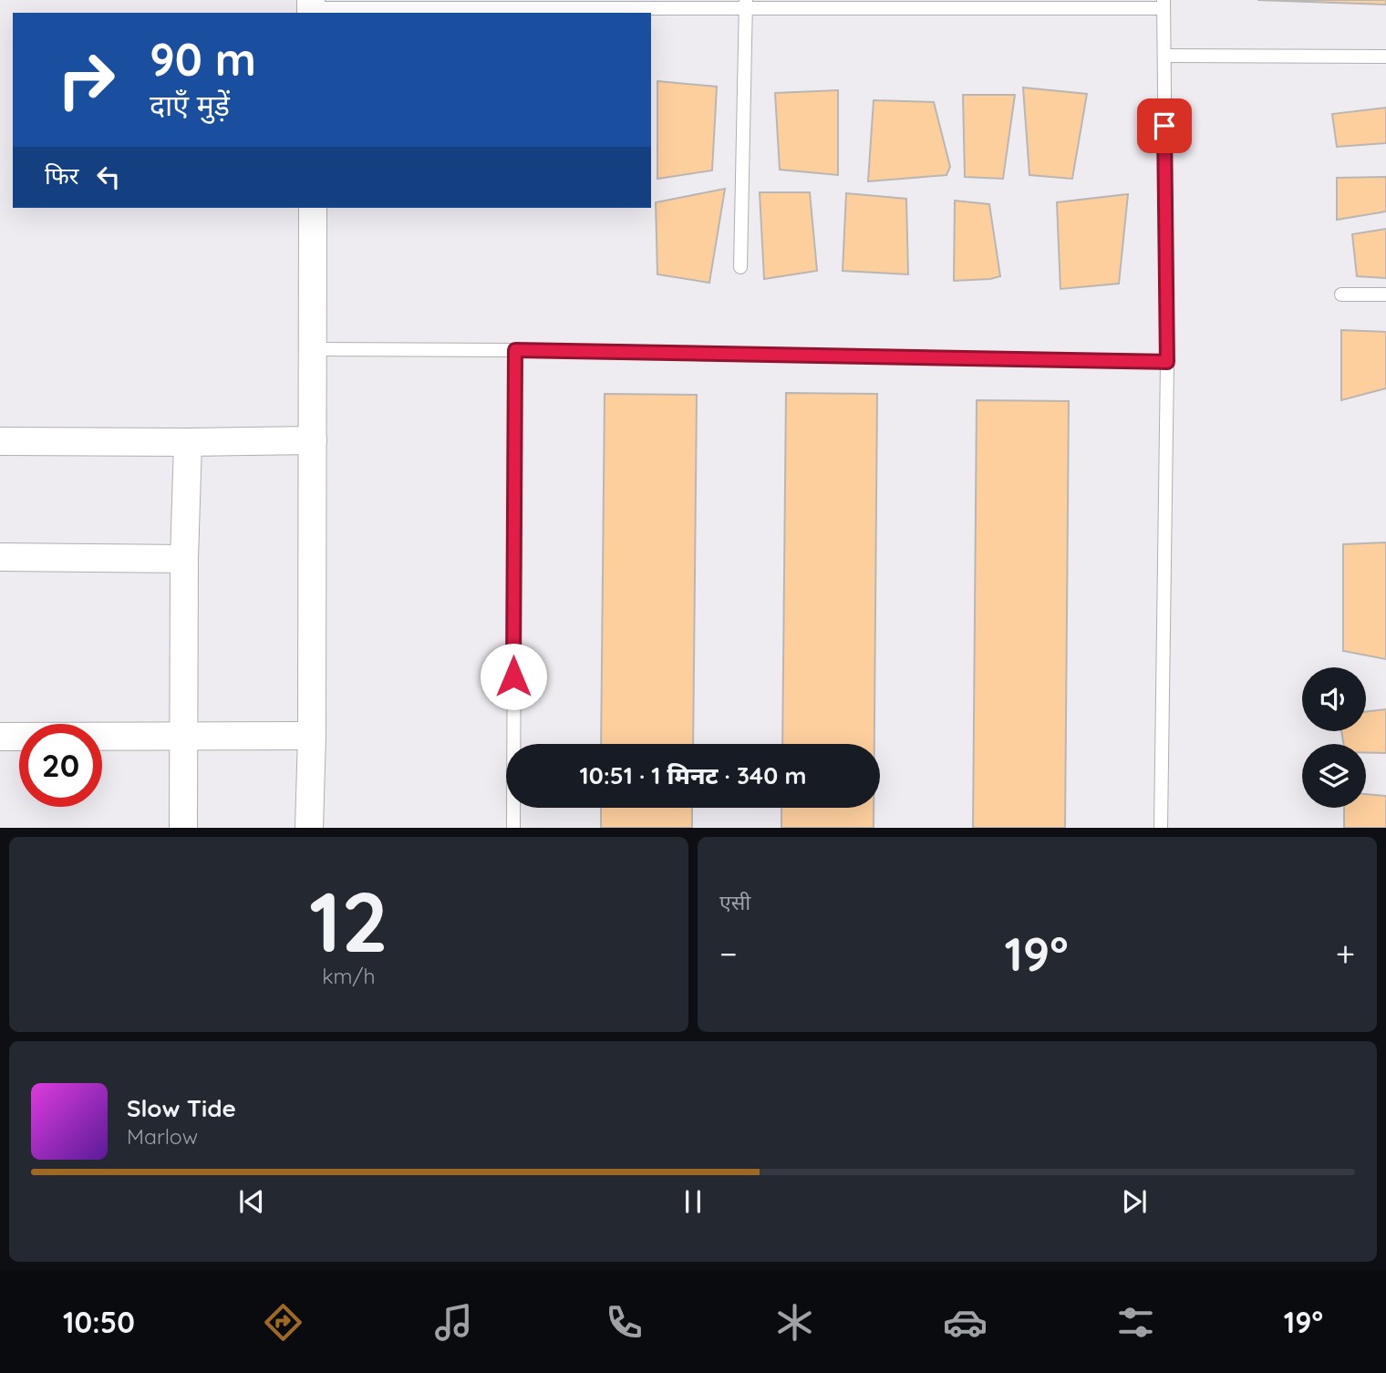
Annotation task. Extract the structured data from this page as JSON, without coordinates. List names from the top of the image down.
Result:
{
  "page": {
    "turn": ["90 m", "दाएँ मुड़ें"],
    "then": "फिर",
    "limit": "20",
    "trip": "10:51 · 1 मिनट · 340 m",
    "tile": [
      ["12", "km/h"],
      "एसी"
    ],
    "heat": ["−", "19°", "+"],
    "song": ["Slow Tide", "Marlow"],
    "tabs": ["10:50", "19°"]
  }
}
